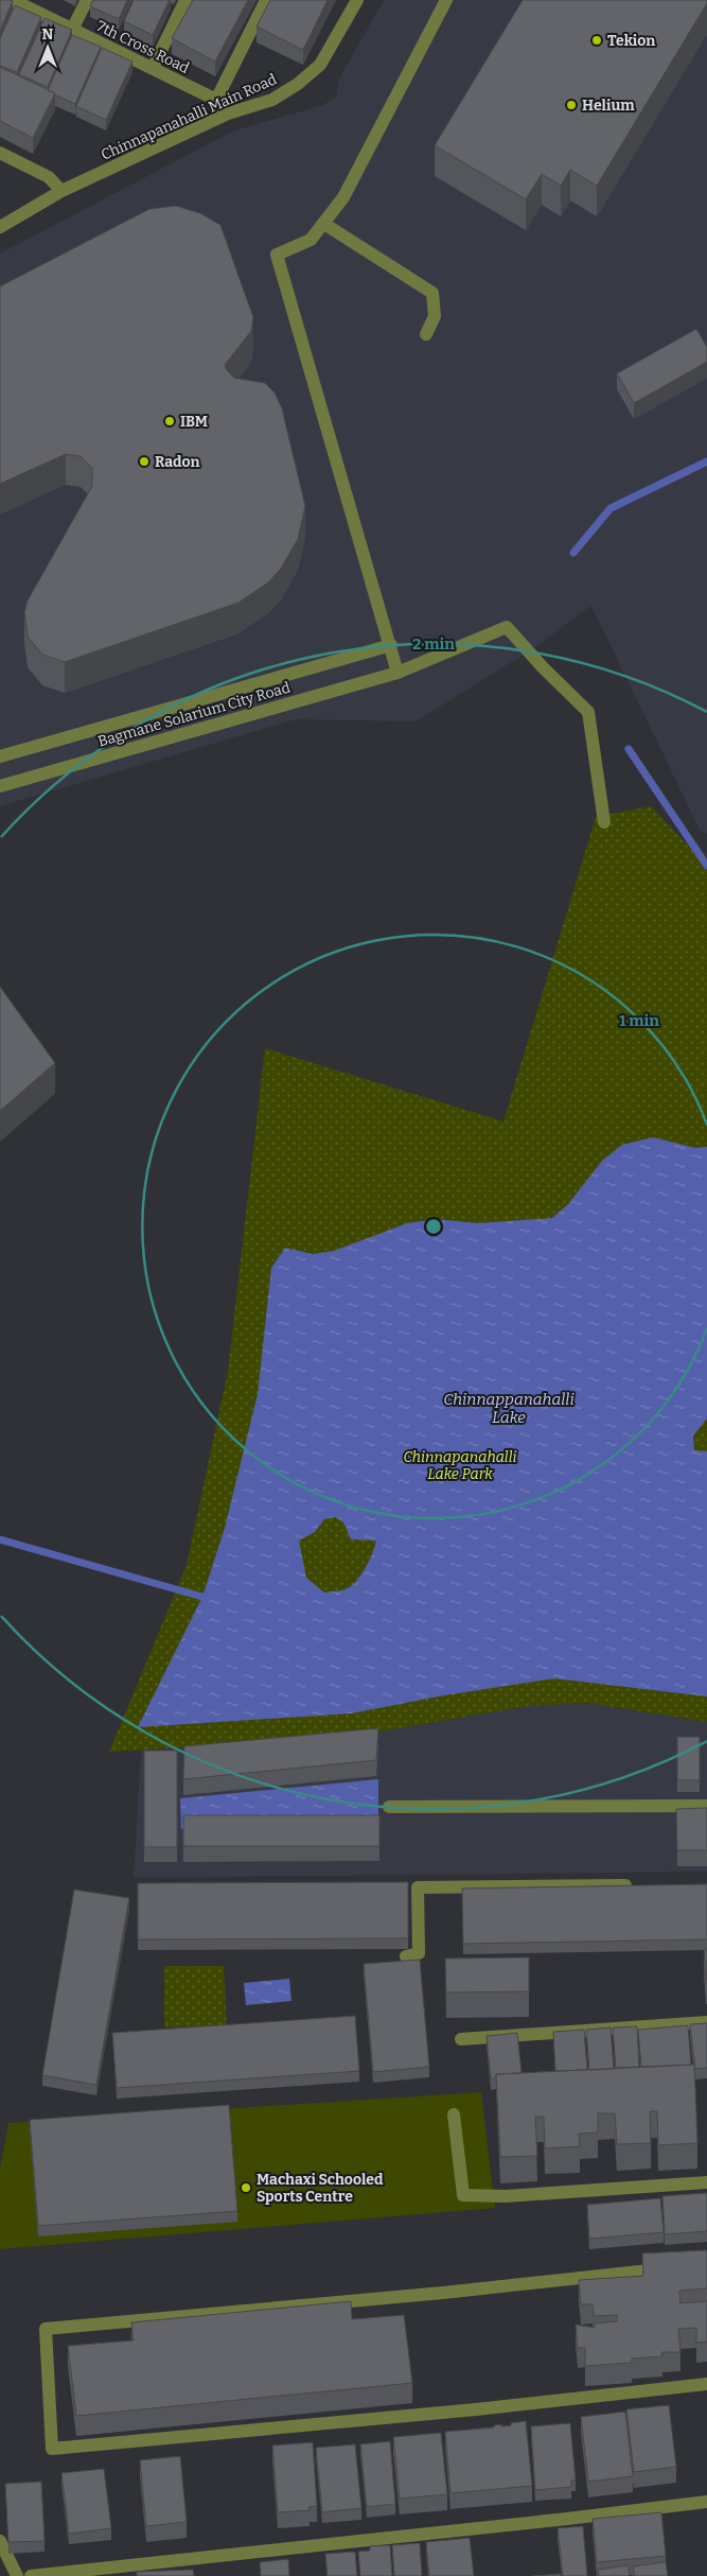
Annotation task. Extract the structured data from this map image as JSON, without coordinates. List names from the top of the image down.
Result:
{
  "streets": {
    "street": ["7th Cross Road", "Chinnapanahalli Main Road", "Bagmane Solarium City Road"]
  },
  "crossings": [
    ["7th Cross Road", "Chinnapanahalli Main Road"]
  ],
  "water": ["Chinnappanahalli Lake"],
  "parks": ["Chinnapanahalli Lake Park"],
  "places": [
    "Tekion",
    "Helium",
    "IBM",
    "Radon",
    "Machaxi Schooled Sports Centre"
  ],
  "north": "top",
  "rings": ["2 min", "1 min"]
}
